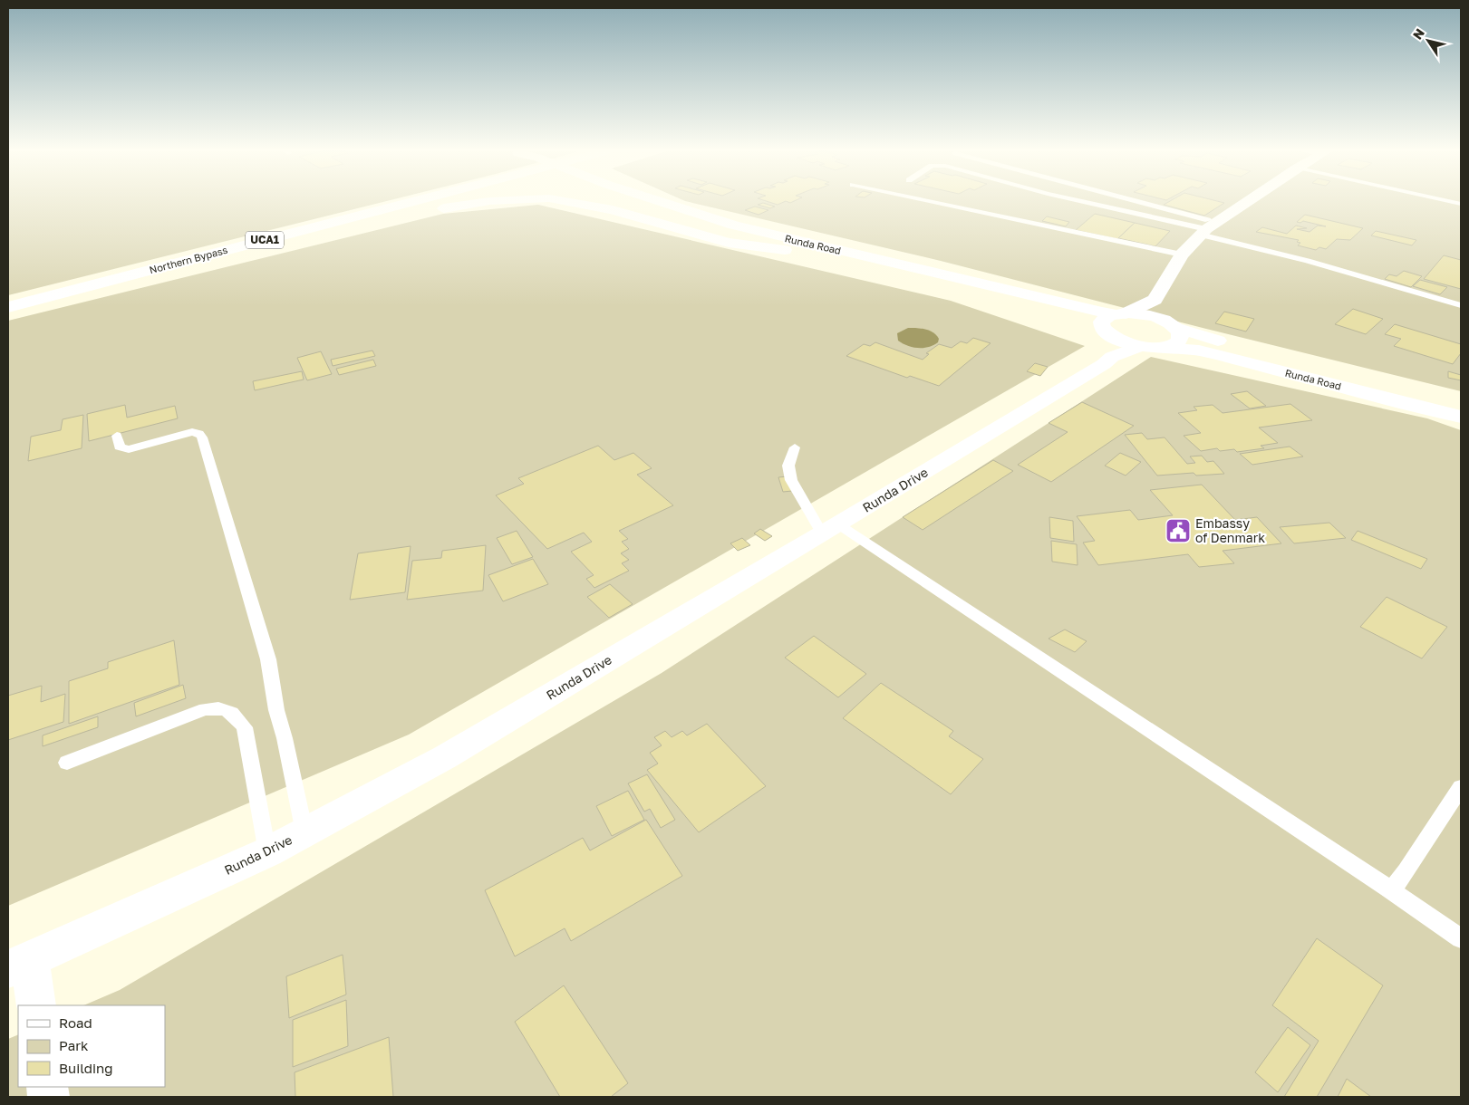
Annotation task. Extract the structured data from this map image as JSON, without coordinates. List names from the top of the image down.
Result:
{
  "streets": {
    "street": [
      "UCA1",
      "Runda Road",
      "Northern Bypass",
      "Runda Drive"
    ]
  },
  "crossings": [
    ["Runda Road", "Runda Drive"]
  ],
  "places": {
    "public building": ["Embassy of Denmark"]
  },
  "legend": ["Road", "Park", "Building"],
  "north": "top left"
}
